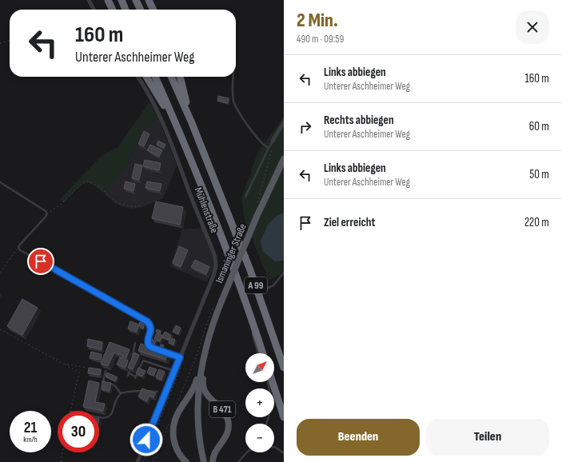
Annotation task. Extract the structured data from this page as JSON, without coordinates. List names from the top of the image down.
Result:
{
  "streets": {
    "highway": ["A 99"],
    "main road": ["Ismaninger Straße", "B 471"],
    "street": ["Mühlenstraße"]
  },
  "crossings": [
    ["Ismaninger Straße", "B 471"]
  ],
  "north": "top right",
  "page": {
    "heading": ["2 Min.", "490 m · 09:59"],
    "turn": ["160 m", "Unterer Aschheimer Weg"],
    "list": [
      {
        "name": "Links abbiegen",
        "note": "Unterer Aschheimer Weg",
        "value": "160 m"
      },
      {
        "name": "Rechts abbiegen",
        "note": "Unterer Aschheimer Weg",
        "value": "60 m"
      },
      {
        "name": "Links abbiegen",
        "note": "Unterer Aschheimer Weg",
        "value": "50 m"
      },
      {
        "name": "Ziel erreicht",
        "value": "220 m"
      }
    ],
    "map_buttons": ["+", "−"],
    "speed": "21 km/h",
    "limit": "30",
    "buttons": ["Beenden", "Teilen"]
  }
}
